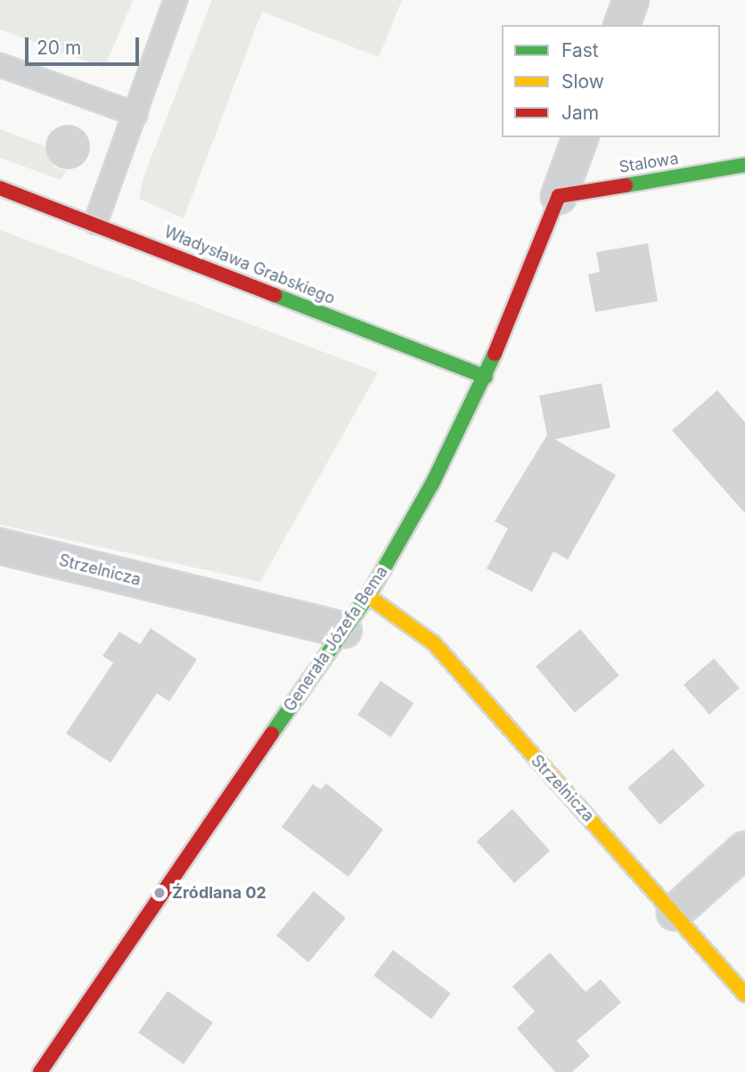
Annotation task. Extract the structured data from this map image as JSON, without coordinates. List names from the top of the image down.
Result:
{
  "streets": {
    "street": [
      "Stalowa",
      "Władysława Grabskiego",
      "Strzelnicza",
      "Generała Józefa Bema"
    ]
  },
  "crossings": [
    ["Stalowa", "Generała Józefa Bema"],
    ["Władysława Grabskiego", "Generała Józefa Bema"],
    ["Strzelnicza", "Generała Józefa Bema"]
  ],
  "places": ["Źródlana 02"],
  "legend": ["Fast", "Slow", "Jam"],
  "scale_bar": "20 m"
}
